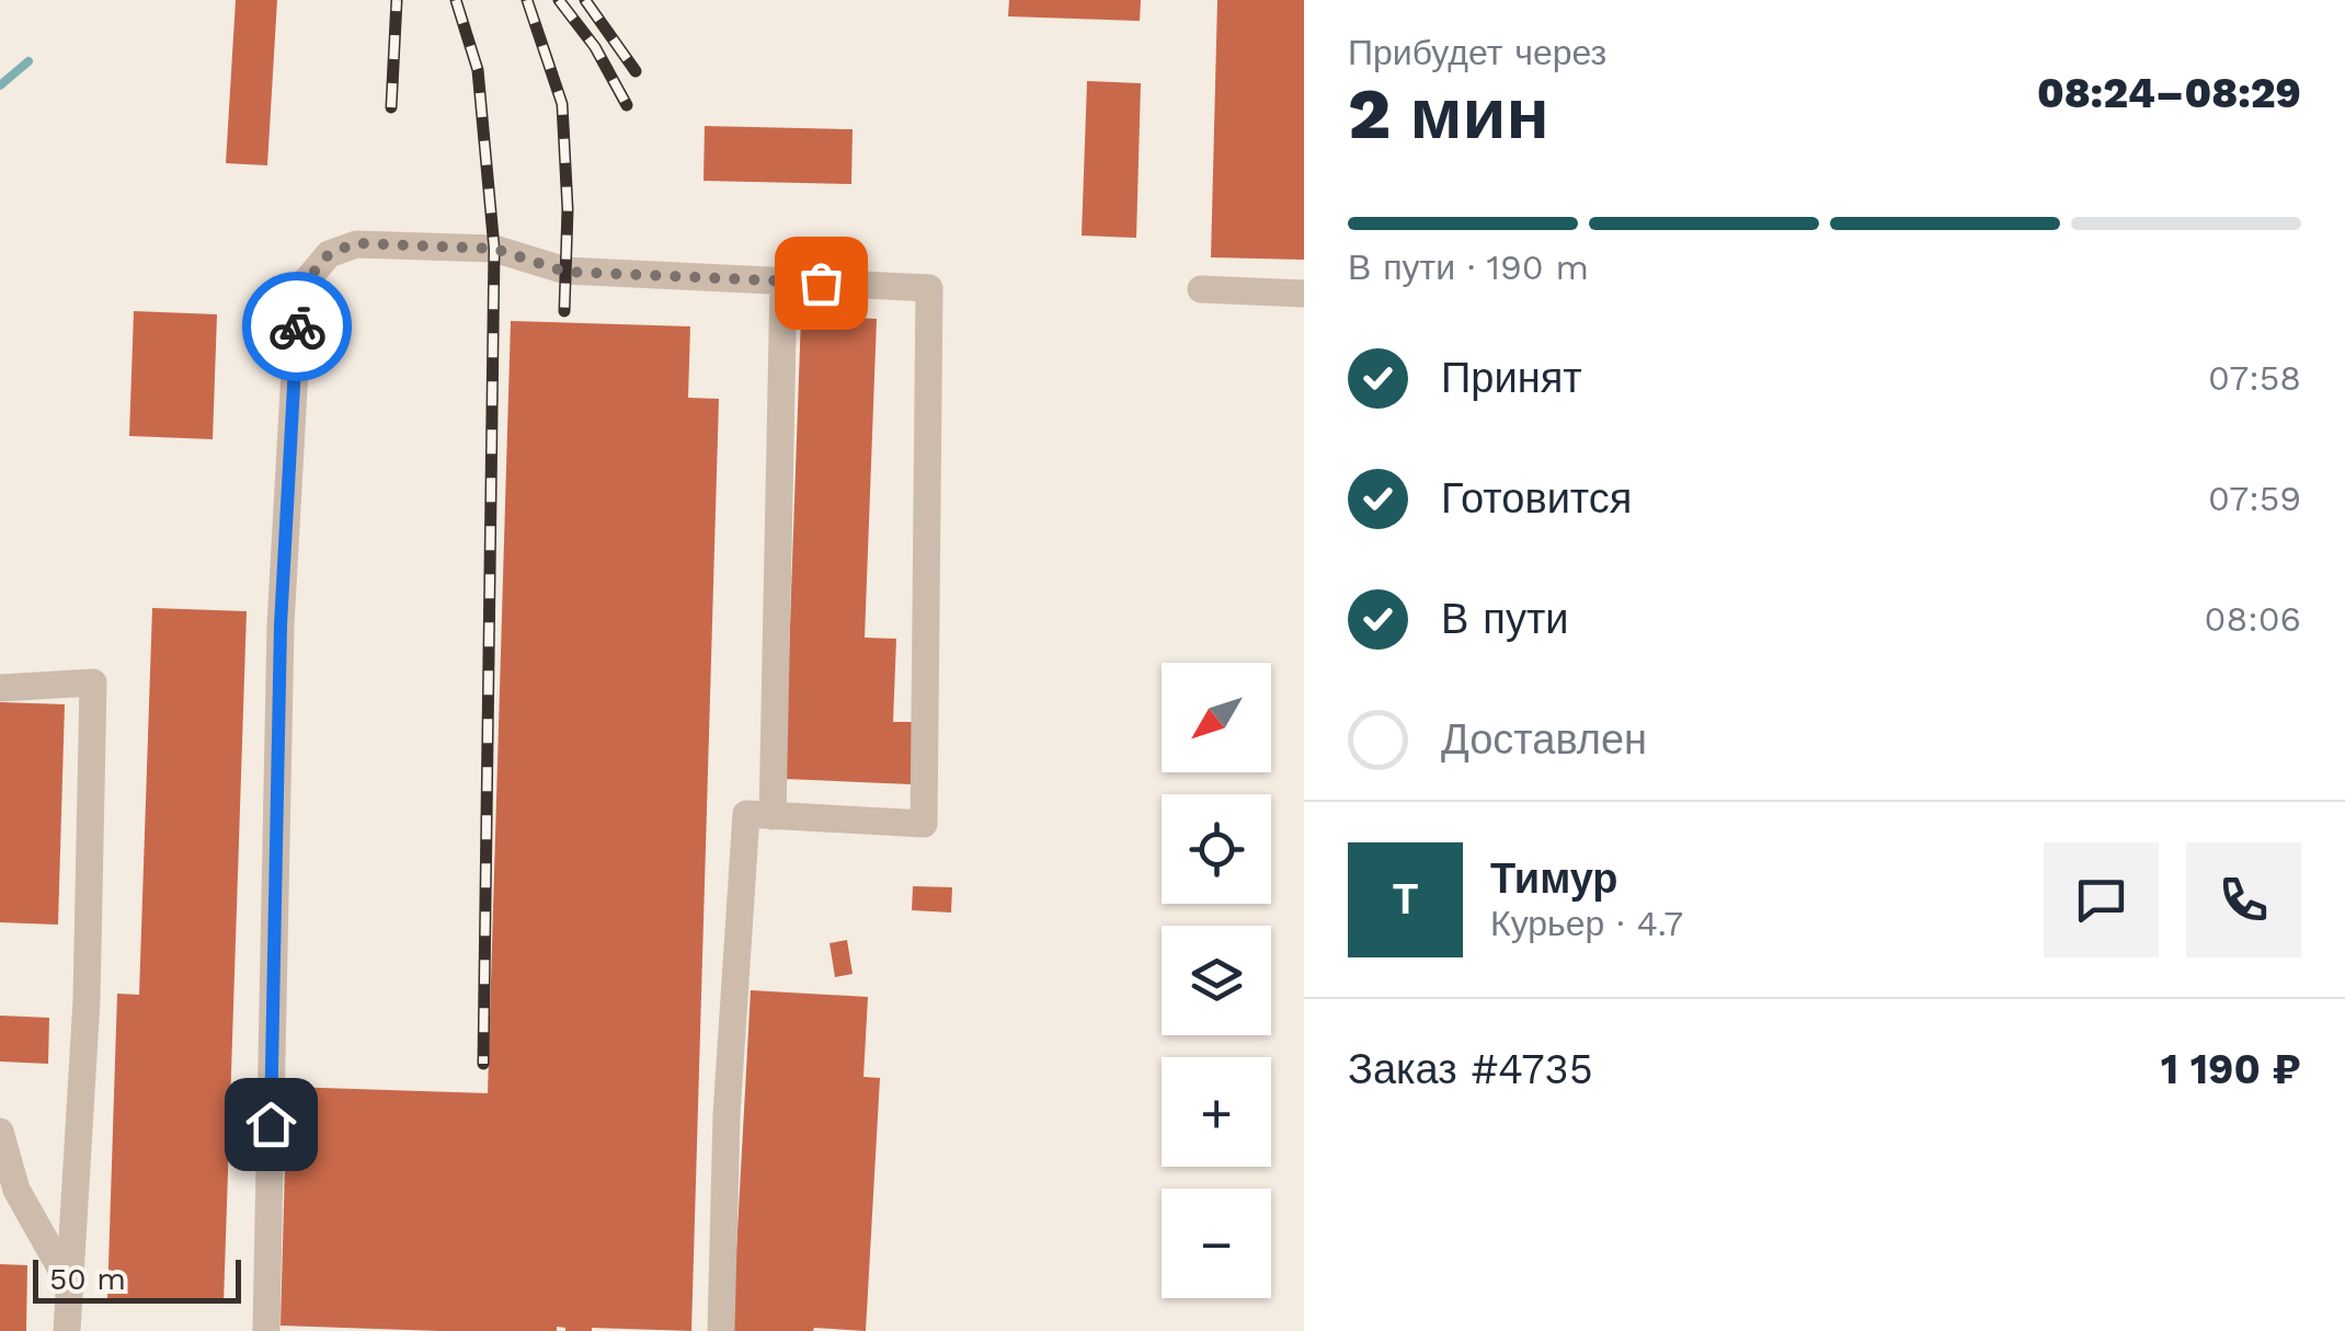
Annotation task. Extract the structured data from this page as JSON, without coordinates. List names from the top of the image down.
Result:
{
  "scale_bar": "50 m",
  "north": "bottom left",
  "page": {
    "heading": ["2 мин", "Прибудет через", "08:24–08:29"],
    "panel": [
      "Тимур",
      "Курьер · 4.7",
      "Заказ #4735",
      "1 190 ₽"
    ],
    "bar": "В пути · 190 m",
    "list": [
      ["Принят", "07:58"],
      ["Готовится", "07:59"],
      ["В пути", "08:06"],
      "Доставлен"
    ],
    "map_buttons": ["+", "−"],
    "round": "Т",
    "scale": "50 m"
  }
}
